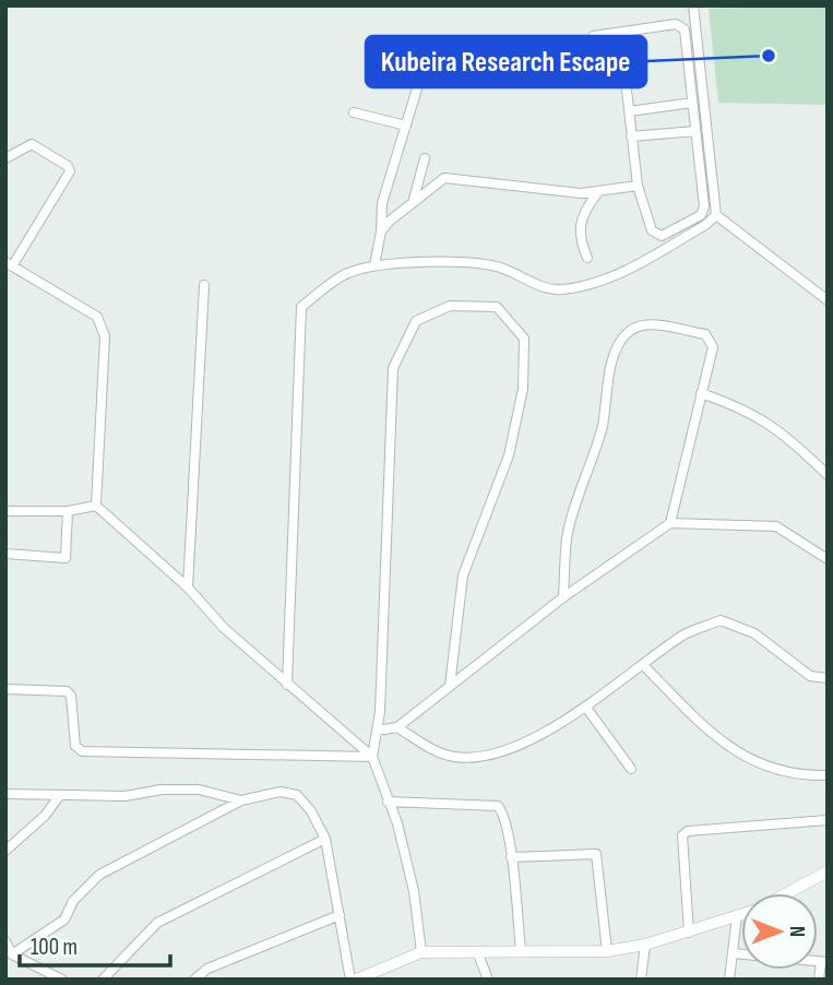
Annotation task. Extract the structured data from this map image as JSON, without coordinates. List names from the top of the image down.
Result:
{
  "places": ["Kubeira Research Escape"],
  "scale_bar": "100 m",
  "north": "right"
}
